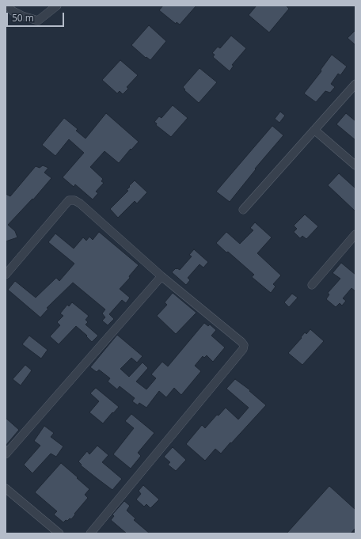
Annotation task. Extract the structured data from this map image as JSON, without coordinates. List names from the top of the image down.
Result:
{
  "scale_bar": "50 m"
}
